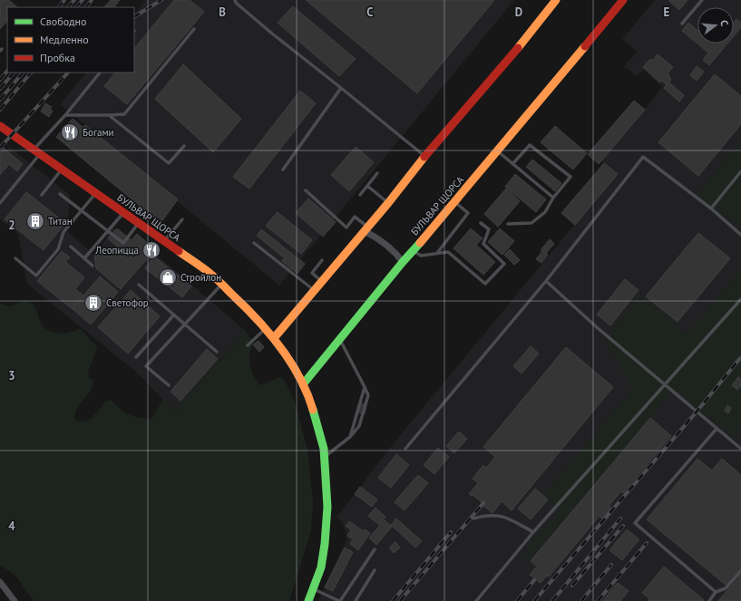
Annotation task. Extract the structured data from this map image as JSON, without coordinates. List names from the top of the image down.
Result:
{
  "streets": {
    "street": ["БУЛЬВАР ЩОРСА"]
  },
  "places": {
    "restaurant": ["Богами", "Леопицца"],
    "building": ["Титан", "Светофор"],
    "shop": ["Стройлон"]
  },
  "legend": ["Свободно", "Медленно", "Пробка"],
  "north": "right",
  "grid": {
    "columns": [
      "B",
      "C",
      "D",
      "E"
    ],
    "rows": ["2", "3", "4"]
  }
}
